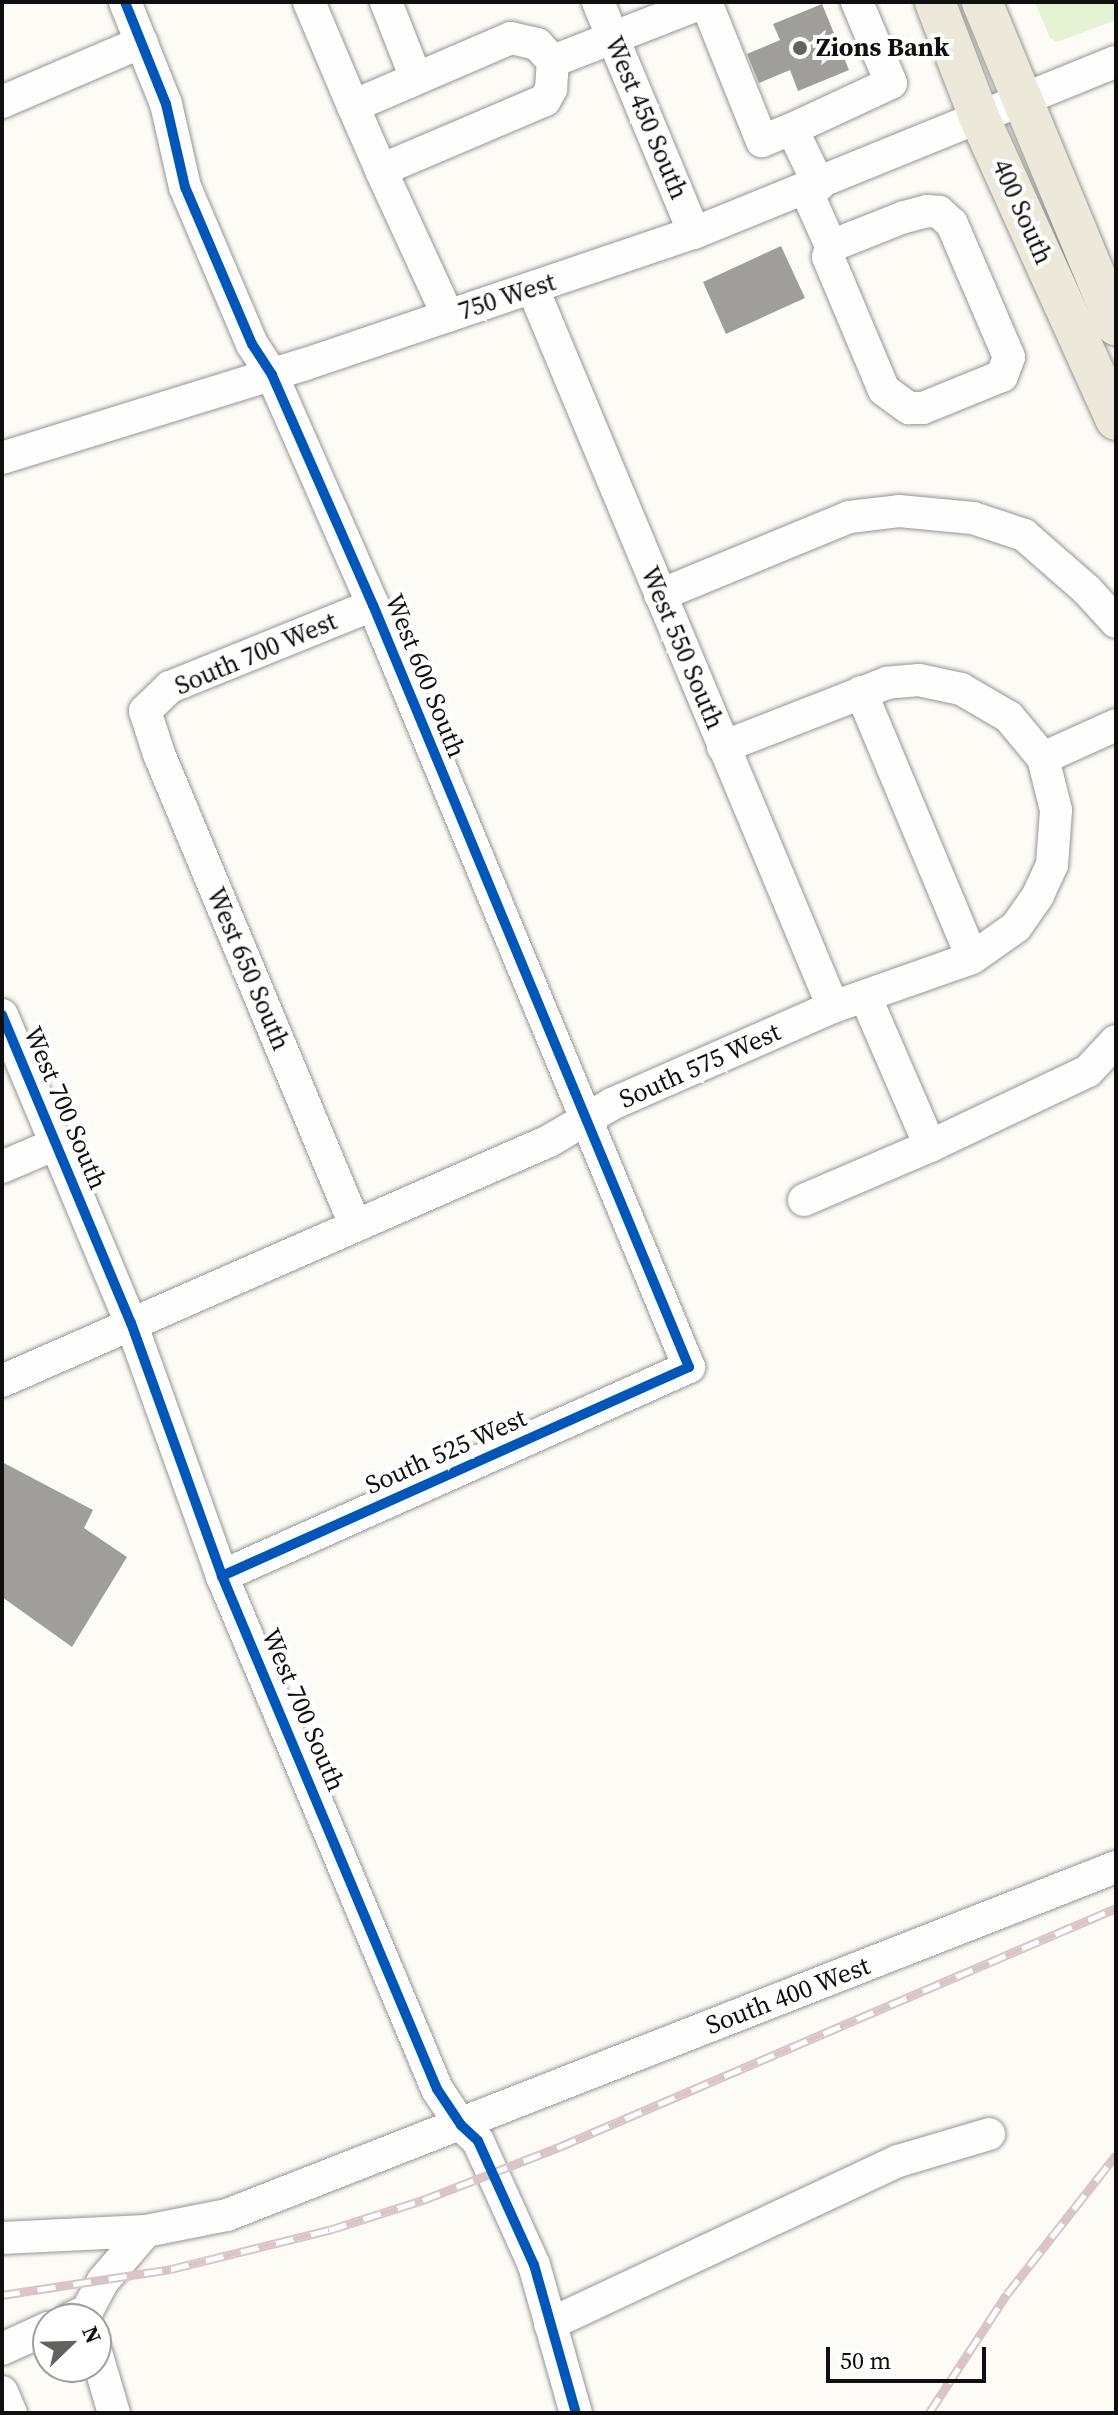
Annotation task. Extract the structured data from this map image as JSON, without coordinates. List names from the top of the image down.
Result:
{
  "streets": {
    "main road": ["400 South"],
    "street": [
      "West 450 South",
      "750 West",
      "West 550 South",
      "South 700 West",
      "West 600 South",
      "West 650 South",
      "South 575 West",
      "West 700 South",
      "South 525 West",
      "South 400 West"
    ]
  },
  "crossings": [
    ["West 450 South", "750 West"],
    ["400 South", "750 West"],
    ["750 West", "West 550 South"],
    ["750 West", "West 600 South"],
    ["West 550 South", "South 575 West"],
    ["South 700 West", "West 600 South"],
    ["South 700 West", "West 650 South"],
    ["West 600 South", "South 575 West"],
    ["West 600 South", "South 525 West"],
    ["West 650 South", "South 575 West"],
    ["South 575 West", "West 700 South"],
    ["West 700 South", "South 525 West"],
    ["West 700 South", "South 400 West"]
  ],
  "places": ["Zions Bank"],
  "scale_bar": "50 m",
  "north": "top right"
}
